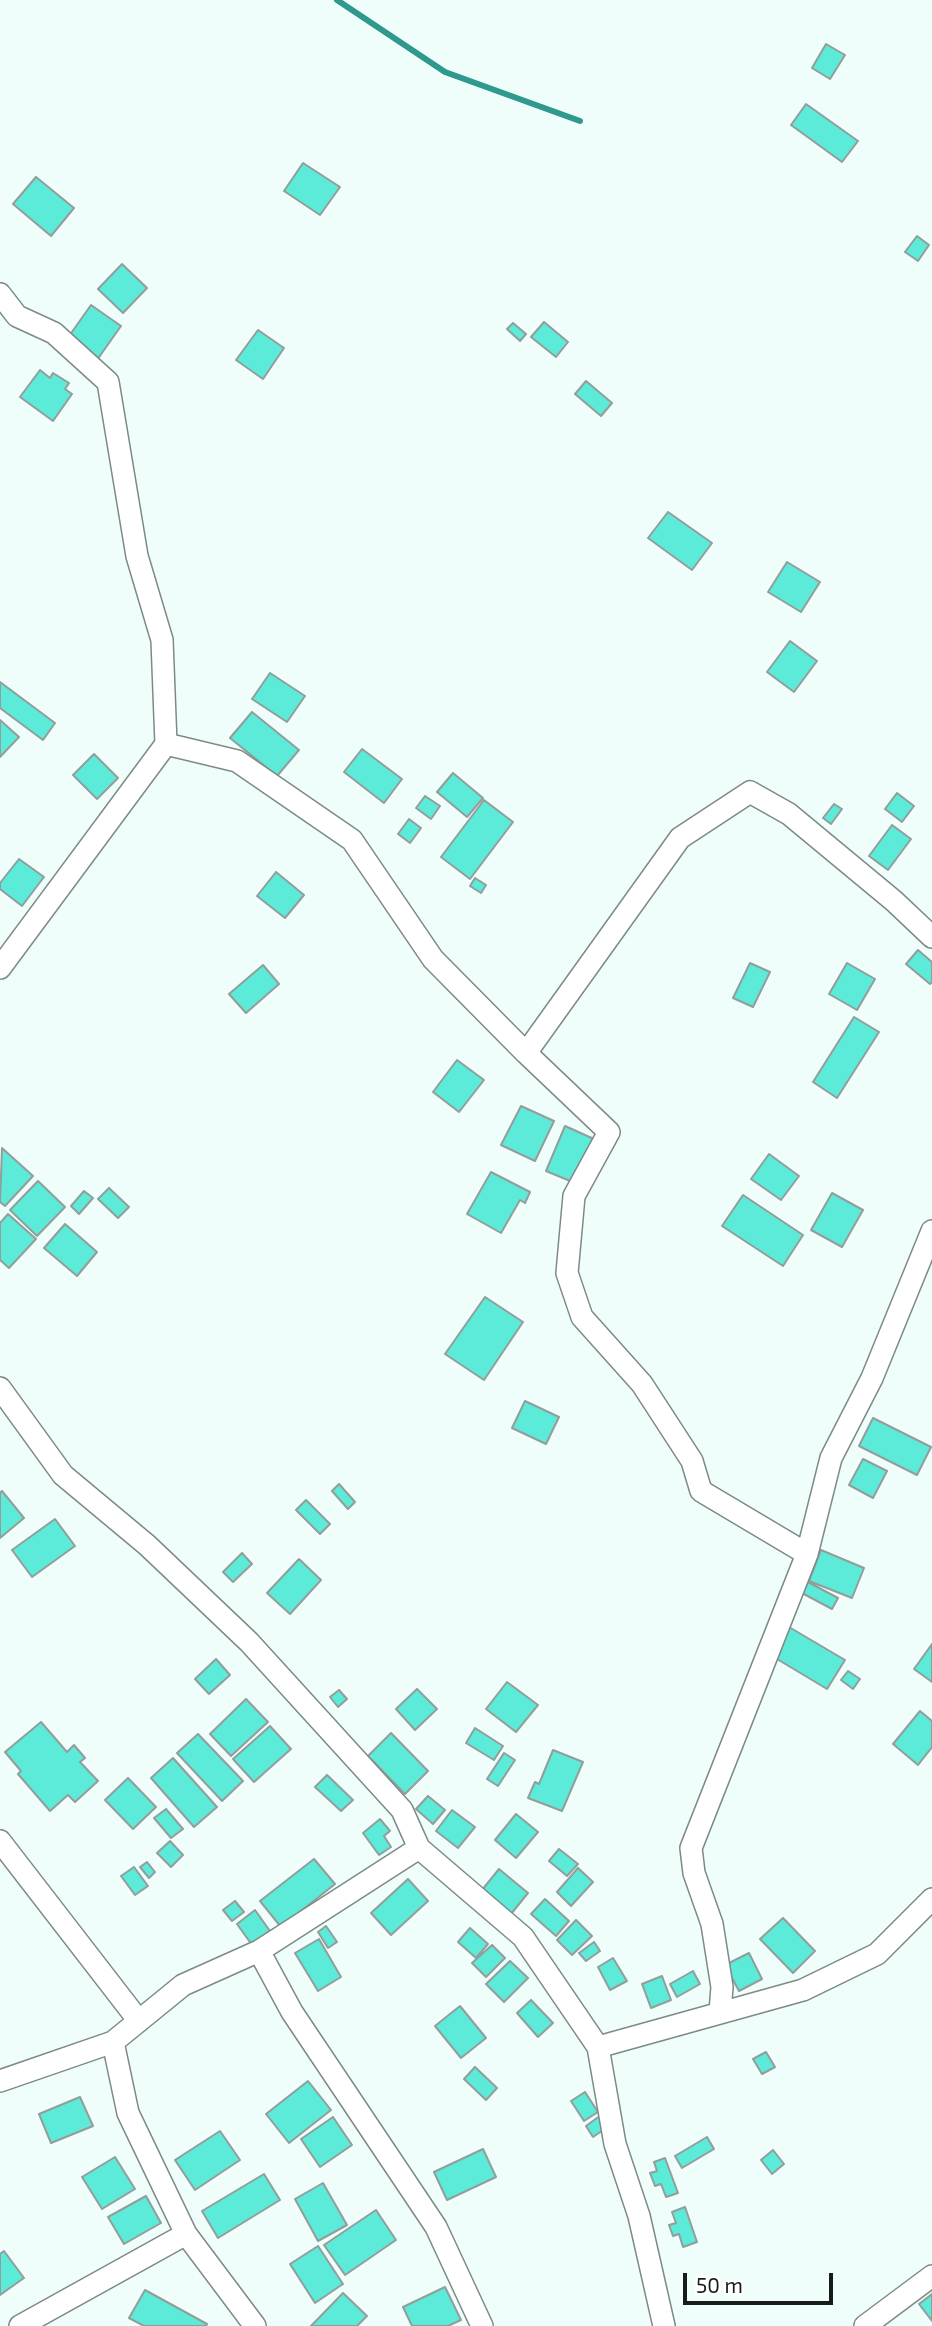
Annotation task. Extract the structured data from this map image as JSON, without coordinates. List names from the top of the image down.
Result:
{
  "scale_bar": "50 m"
}
